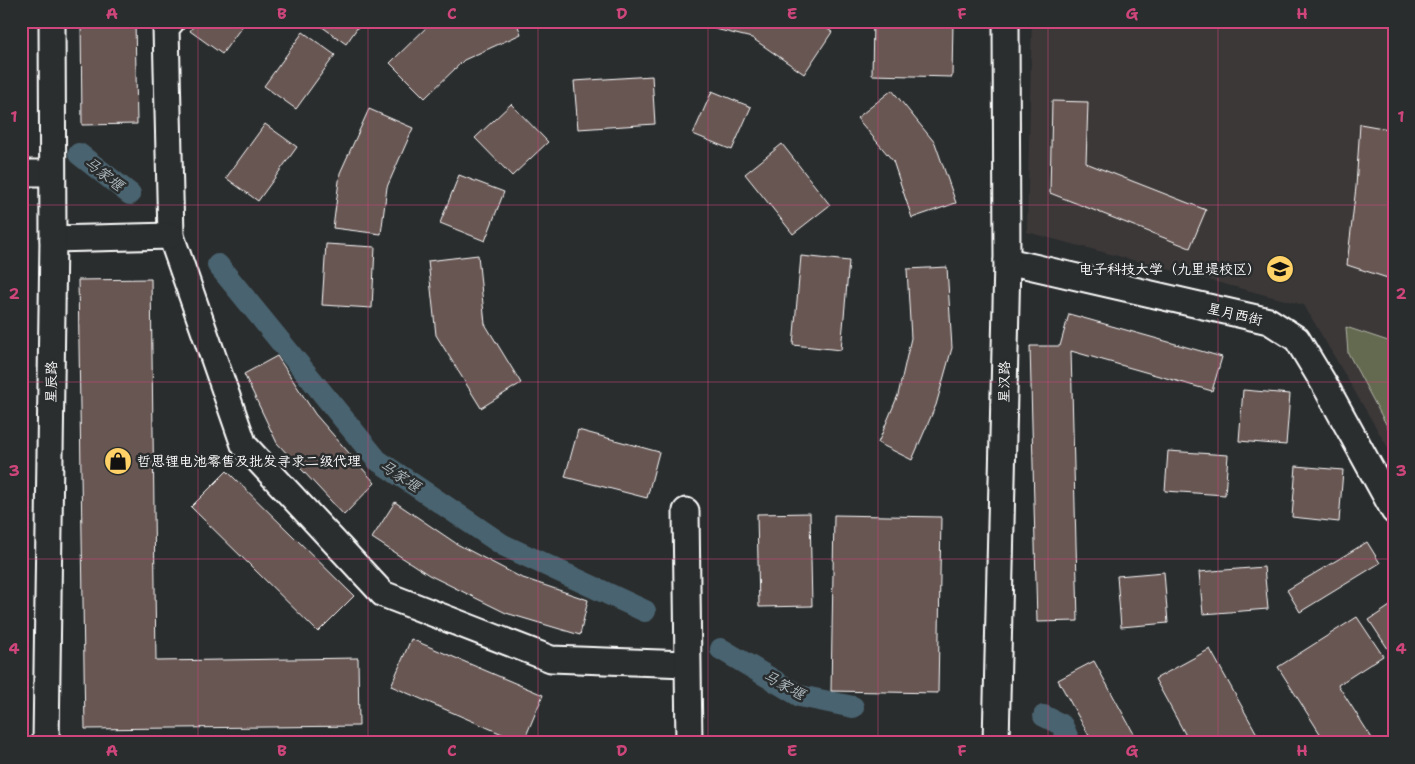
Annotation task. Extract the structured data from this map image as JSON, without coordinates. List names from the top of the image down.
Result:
{
  "streets": {
    "street": ["星月西街", "星辰路", "星汉路"]
  },
  "crossings": [
    ["星月西街", "星汉路"]
  ],
  "water": ["马家堰"],
  "places": {
    "school or university": ["电子科技大学（九里堤校区）"],
    "shop": ["哲思锂电池零售及批发寻求二级代理"]
  },
  "grid": {
    "columns": [
      "A",
      "B",
      "C",
      "D",
      "E",
      "F",
      "G",
      "H"
    ],
    "rows": [
      "1",
      "2",
      "3",
      "4"
    ]
  }
}
